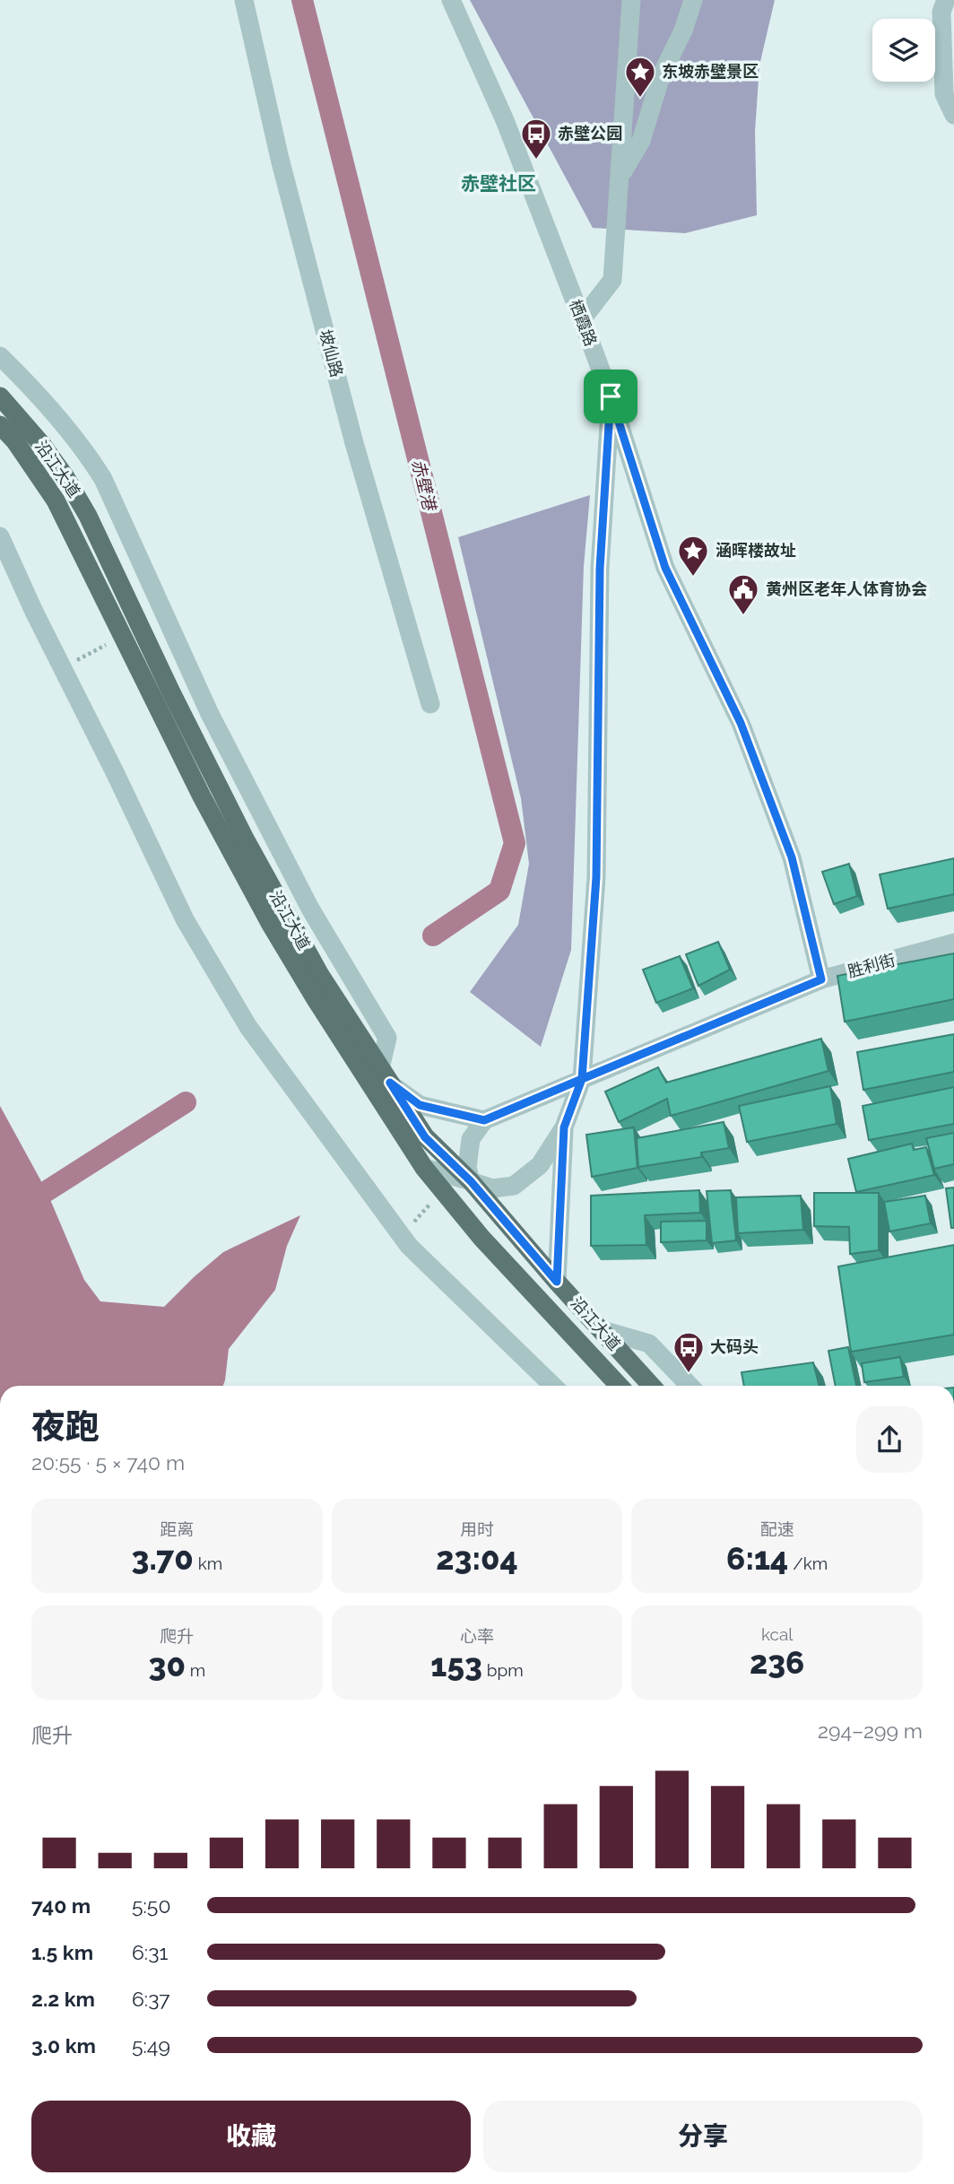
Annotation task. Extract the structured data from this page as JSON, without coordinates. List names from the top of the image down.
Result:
{
  "streets": {
    "main road": ["沿江大道"],
    "street": ["栖霞路", "坡仙路", "胜利街"]
  },
  "crossings": [
    ["栖霞路", "胜利街"]
  ],
  "districts": ["赤壁社区"],
  "water": ["赤壁港"],
  "places": {
    "place": ["东坡赤壁景区", "涵晖楼故址"],
    "bus stop": ["赤壁公园", "大码头"],
    "public building": ["黄州区老年人体育协会"]
  },
  "page": {
    "heading": ["夜跑", "20:55 · 5 × 740 m"],
    "stats": [
      ["距离", "3.70 km"],
      ["用时", "23:04"],
      ["配速", "6:14 /km"],
      ["爬升", "30 m"],
      ["心率", "153 bpm"],
      ["kcal", "236"]
    ],
    "chart": ["爬升", "294–299 m"],
    "list": [
      {
        "name": "740 m",
        "note": "5:50"
      },
      {
        "name": "1.5 km",
        "note": "6:31"
      },
      {
        "name": "2.2 km",
        "note": "6:37"
      },
      {
        "name": "3.0 km",
        "note": "5:49"
      }
    ],
    "buttons": ["收藏", "分享"]
  }
}
